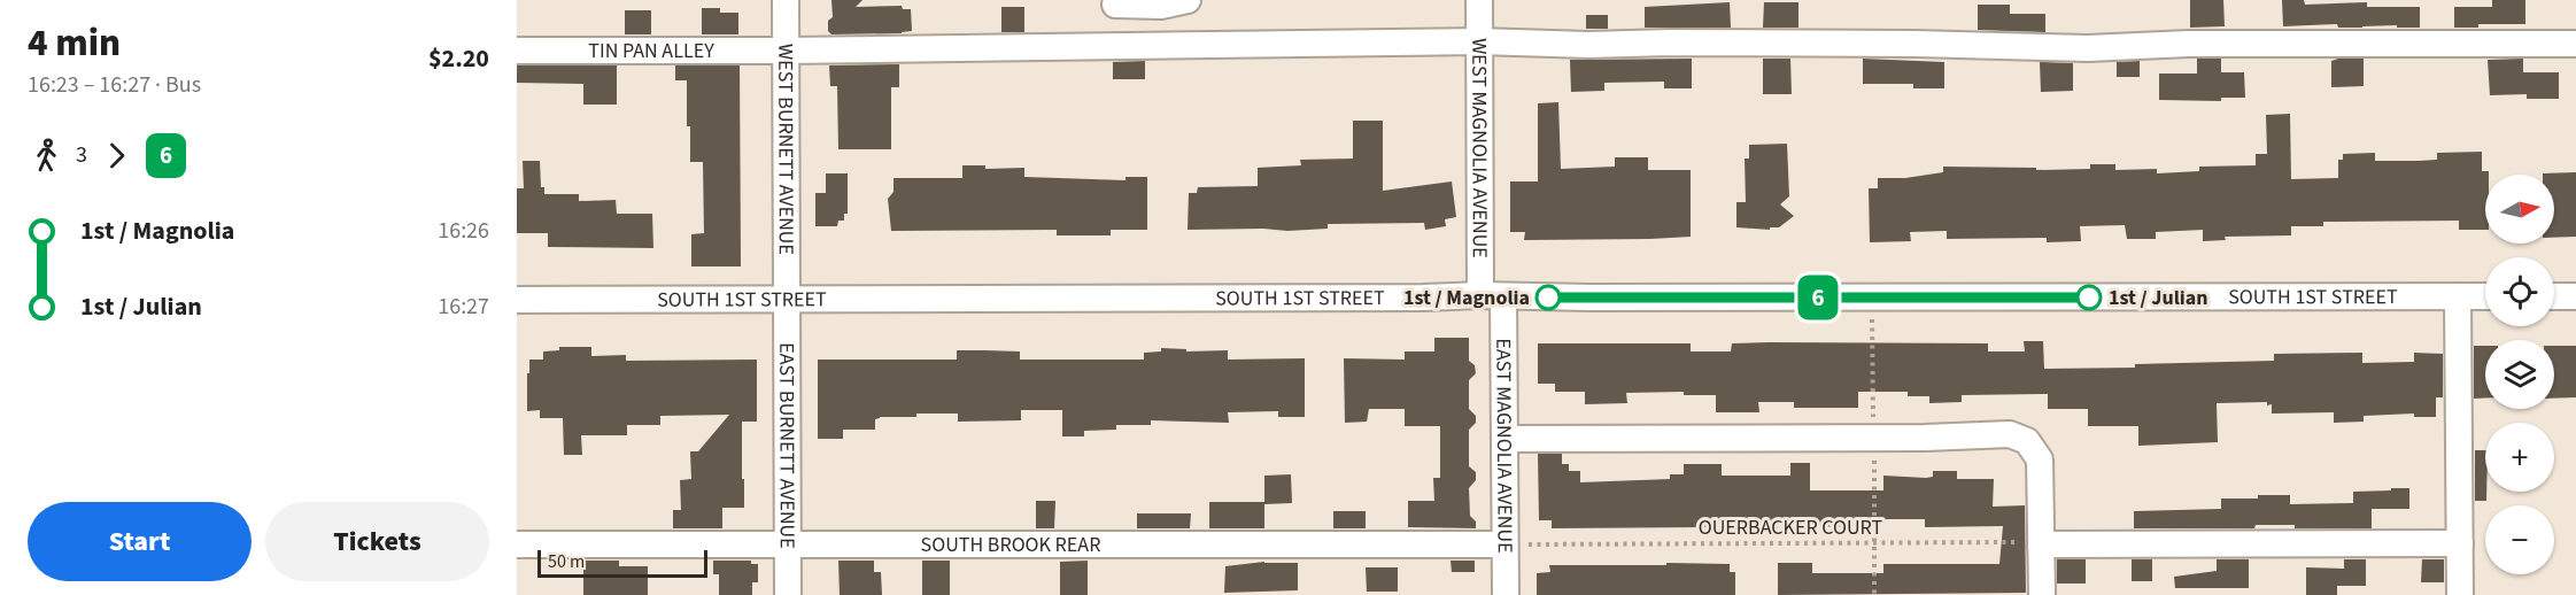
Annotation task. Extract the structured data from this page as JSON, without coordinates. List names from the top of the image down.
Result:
{
  "streets": {
    "street": [
      "TIN PAN ALLEY",
      "WEST MAGNOLIA AVENUE",
      "WEST BURNETT AVENUE",
      "SOUTH 1ST STREET",
      "EAST MAGNOLIA AVENUE",
      "EAST BURNETT AVENUE",
      "SOUTH BROOK REAR"
    ],
    "path": ["OUERBACKER COURT"]
  },
  "crossings": [
    ["TIN PAN ALLEY", "WEST MAGNOLIA AVENUE"],
    ["TIN PAN ALLEY", "WEST BURNETT AVENUE"],
    ["WEST MAGNOLIA AVENUE", "SOUTH 1ST STREET"],
    ["WEST MAGNOLIA AVENUE", "EAST MAGNOLIA AVENUE"],
    ["WEST BURNETT AVENUE", "SOUTH 1ST STREET"],
    ["WEST BURNETT AVENUE", "EAST BURNETT AVENUE"],
    ["SOUTH 1ST STREET", "EAST MAGNOLIA AVENUE"],
    ["SOUTH 1ST STREET", "EAST BURNETT AVENUE"],
    ["EAST MAGNOLIA AVENUE", "SOUTH BROOK REAR"],
    ["EAST BURNETT AVENUE", "SOUTH BROOK REAR"]
  ],
  "places": ["1st / Magnolia", "1st / Julian"],
  "lines": ["bus line 6"],
  "scale_bar": "50 m",
  "north": "right",
  "page": {
    "heading": ["4 min", "16:23 – 16:27 · Bus", "$2.20"],
    "on_map": "6",
    "legs": ["3", "6"],
    "map_buttons": ["+", "−"],
    "list": [
      {
        "name": "1st / Magnolia",
        "value": "16:26"
      },
      {
        "name": "1st / Julian",
        "value": "16:27"
      }
    ],
    "buttons": ["Start", "Tickets"],
    "scale": "50 m"
  }
}
